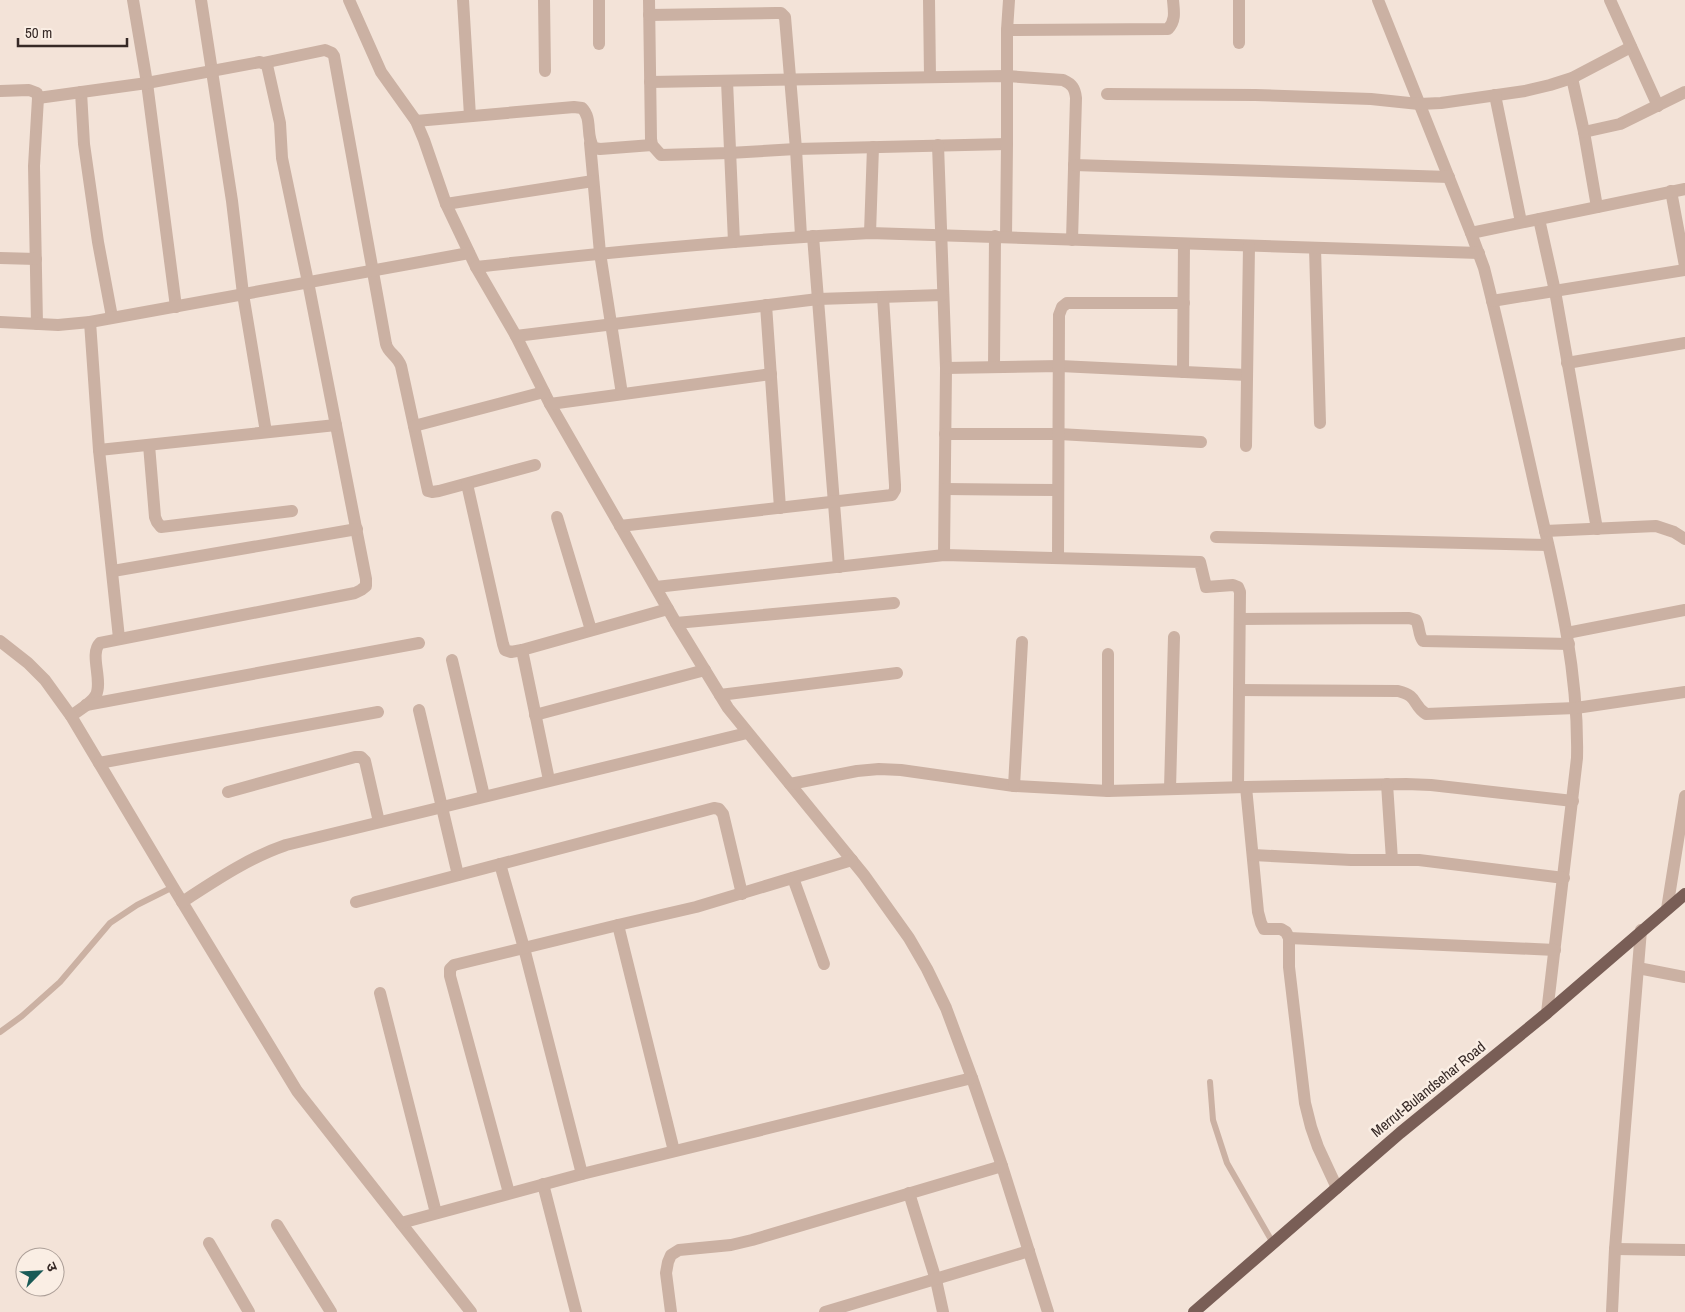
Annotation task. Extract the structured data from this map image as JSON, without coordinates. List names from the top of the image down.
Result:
{
  "streets": {
    "main road": ["Merrut-Bulandsehar Road"]
  },
  "scale_bar": "50 m",
  "north": "top right"
}
